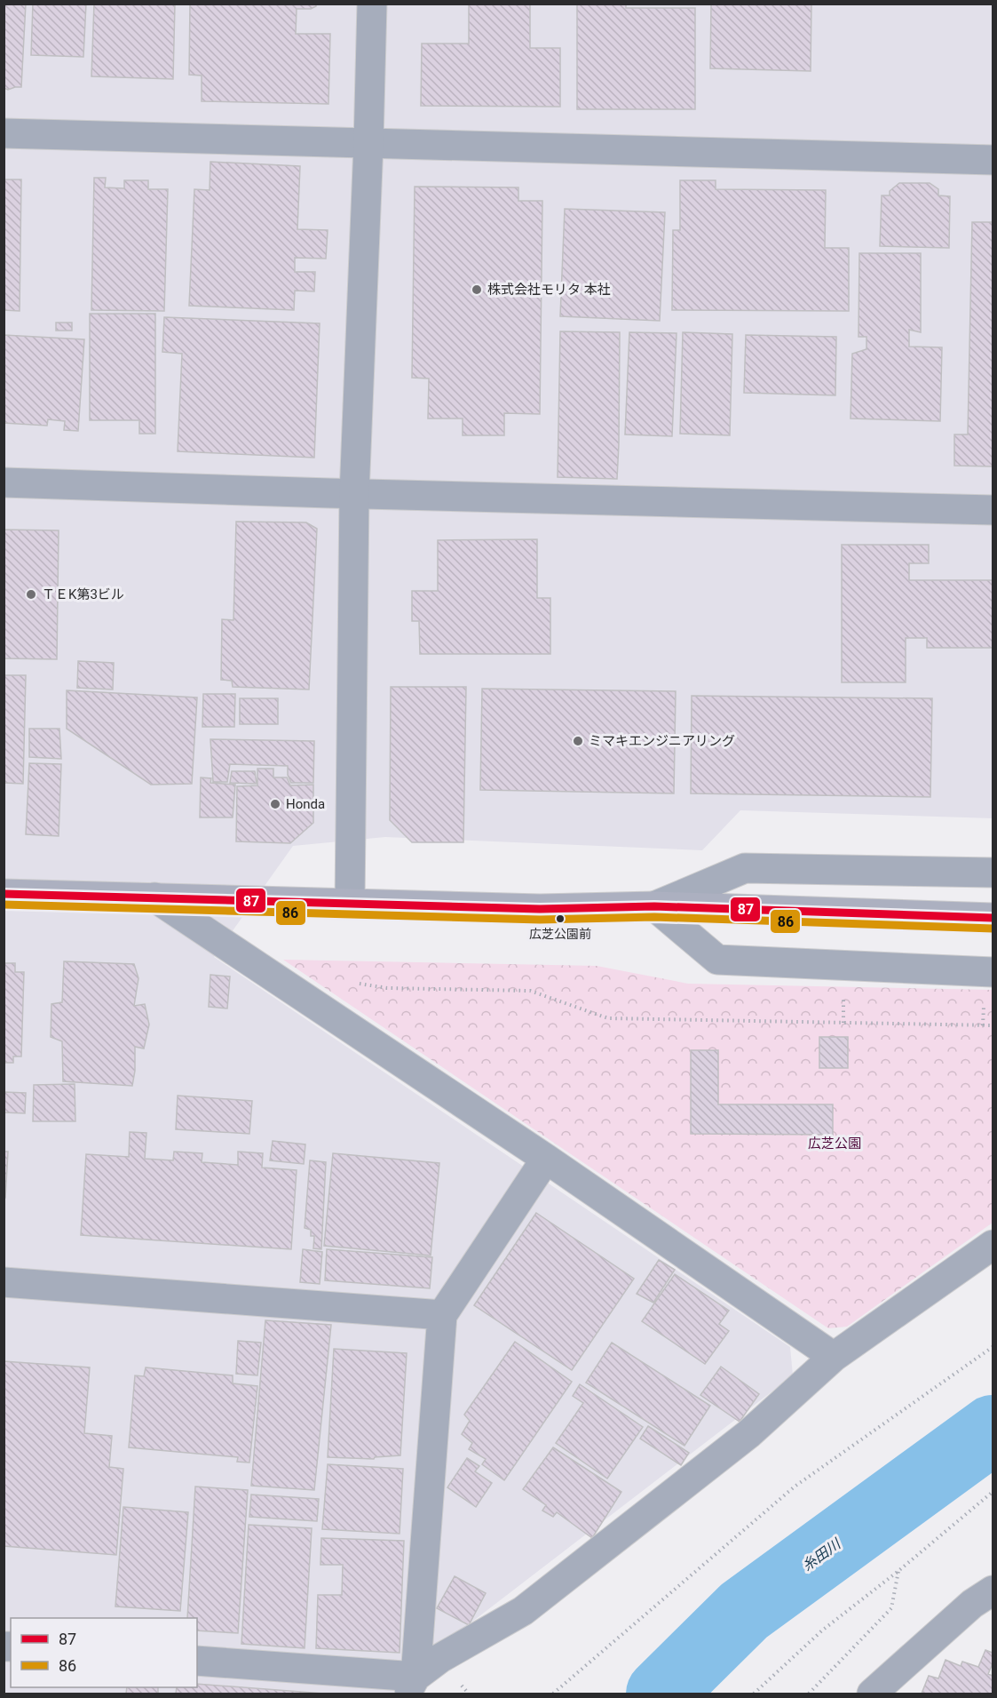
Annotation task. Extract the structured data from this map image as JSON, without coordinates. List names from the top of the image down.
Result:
{
  "water": ["糸田川"],
  "parks": ["広芝公園"],
  "places": [
    "株式会社モリタ 本社",
    "ＴＥK第3ビル",
    "ミマキエンジニアリング",
    "Honda",
    "広芝公園前"
  ],
  "lines": ["transit line 87", "transit line 86"],
  "legend": ["87", "86"]
}
